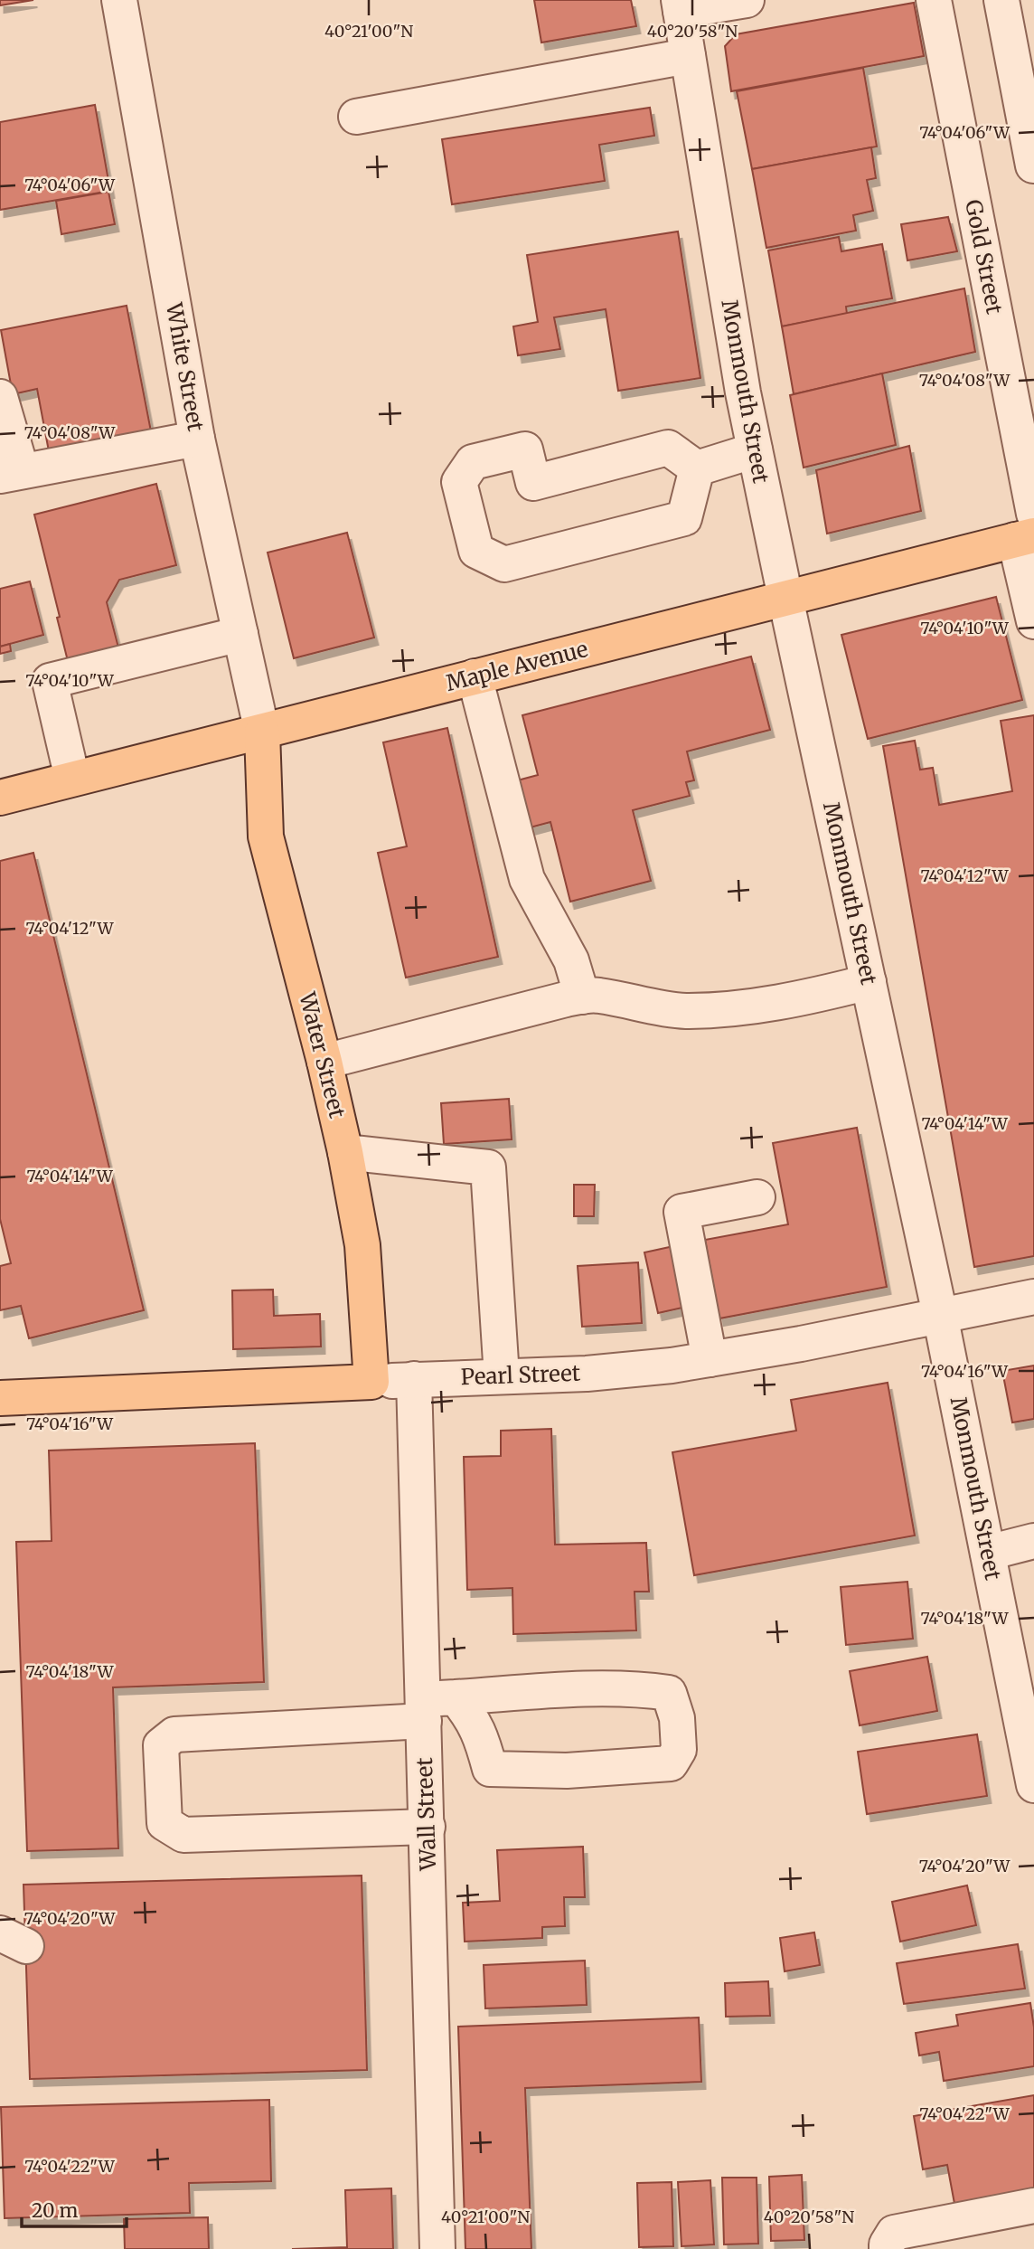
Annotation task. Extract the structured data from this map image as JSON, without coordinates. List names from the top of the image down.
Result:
{
  "streets": {
    "main road": ["Maple Avenue", "Water Street", "Pearl Street"],
    "street": [
      "Gold Street",
      "White Street",
      "Monmouth Street",
      "Wall Street"
    ]
  },
  "crossings": [
    ["Gold Street", "Maple Avenue"],
    ["White Street", "Maple Avenue"],
    ["White Street", "Water Street"],
    ["Monmouth Street", "Maple Avenue"],
    ["Monmouth Street", "Pearl Street"],
    ["Maple Avenue", "Water Street"],
    ["Water Street", "Pearl Street"],
    ["Pearl Street", "Wall Street"]
  ],
  "scale_bar": "20 m",
  "coordinates": [
    "40°21'00\"N",
    "40°20'58\"N",
    "74°04'06\"W",
    "74°04'08\"W",
    "74°04'10\"W",
    "74°04'12\"W",
    "74°04'14\"W",
    "74°04'16\"W",
    "74°04'18\"W",
    "74°04'20\"W",
    "74°04'22\"W"
  ]
}
